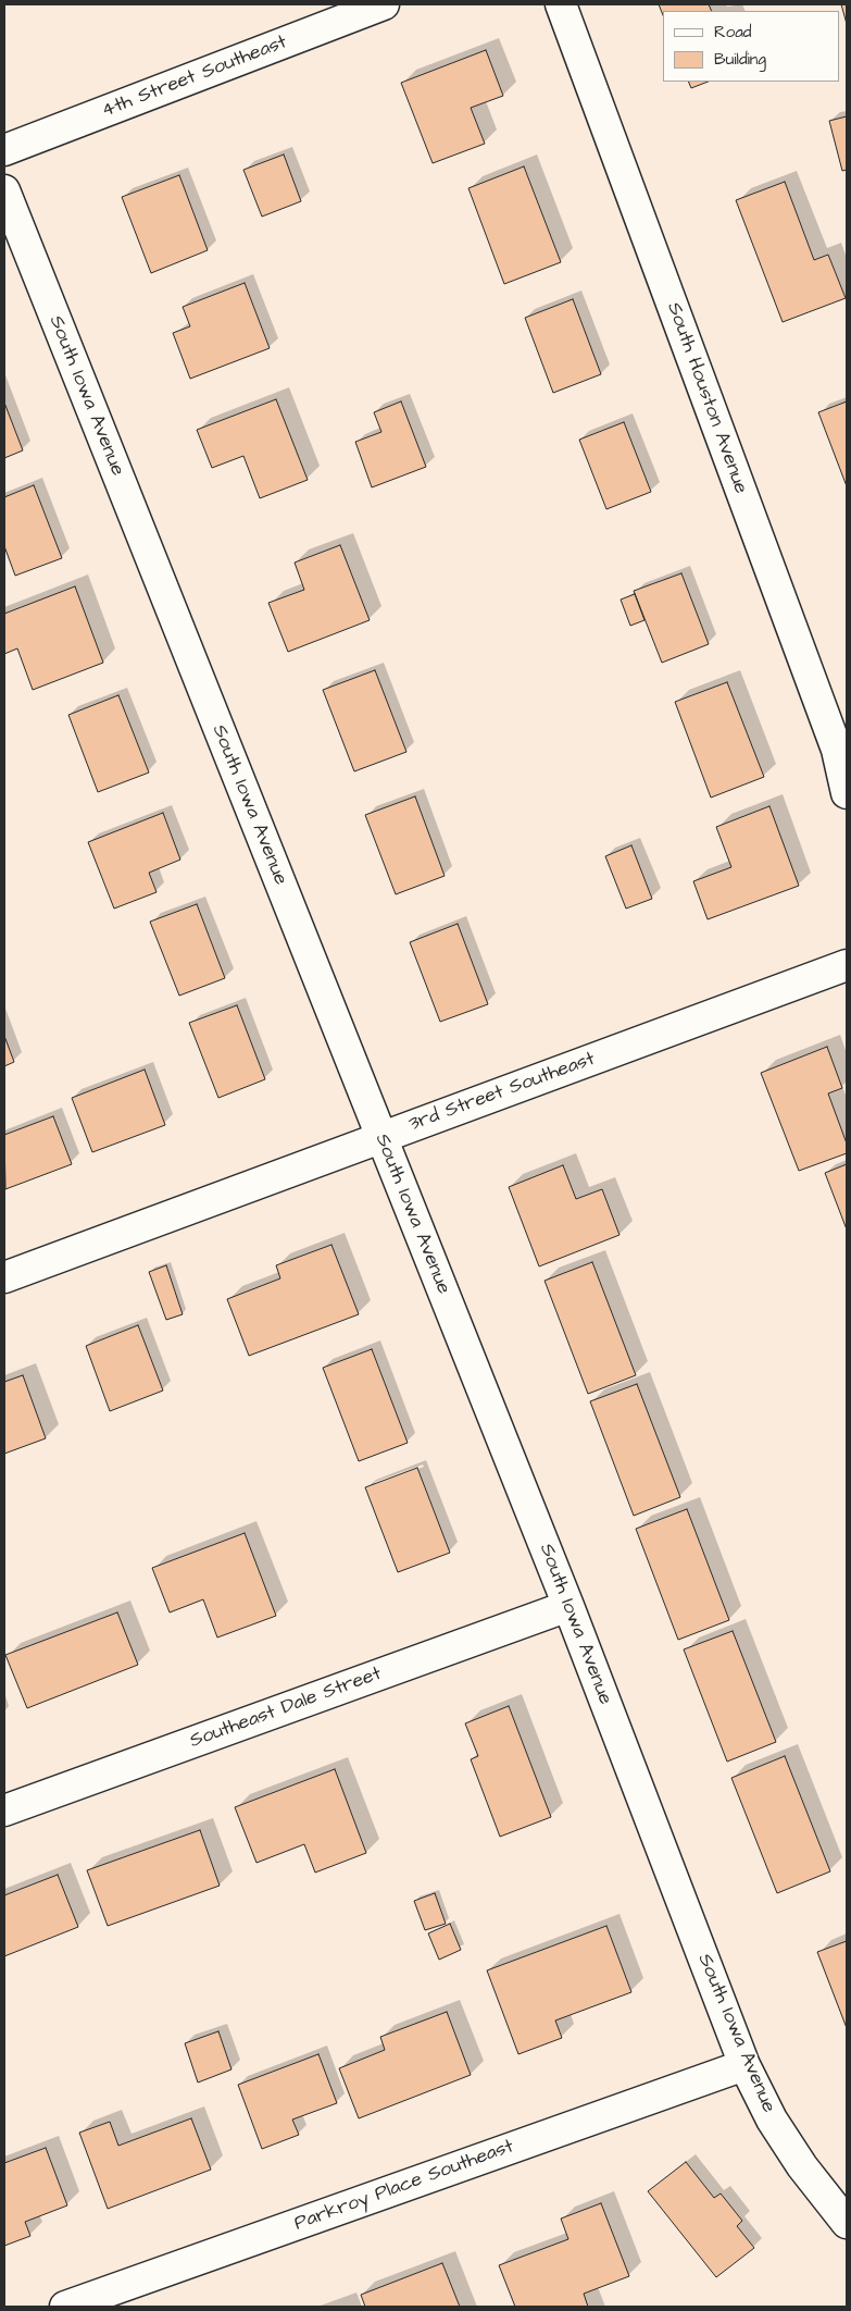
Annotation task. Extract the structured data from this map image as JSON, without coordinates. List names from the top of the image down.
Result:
{
  "streets": {
    "street": [
      "4th Street Southeast",
      "South Iowa Avenue",
      "South Houston Avenue",
      "3rd Street Southeast",
      "Southeast Dale Street",
      "Parkroy Place Southeast"
    ]
  },
  "crossings": [
    ["South Iowa Avenue", "3rd Street Southeast"],
    ["South Iowa Avenue", "Southeast Dale Street"],
    ["South Iowa Avenue", "Parkroy Place Southeast"]
  ],
  "legend": ["Road", "Building"]
}
